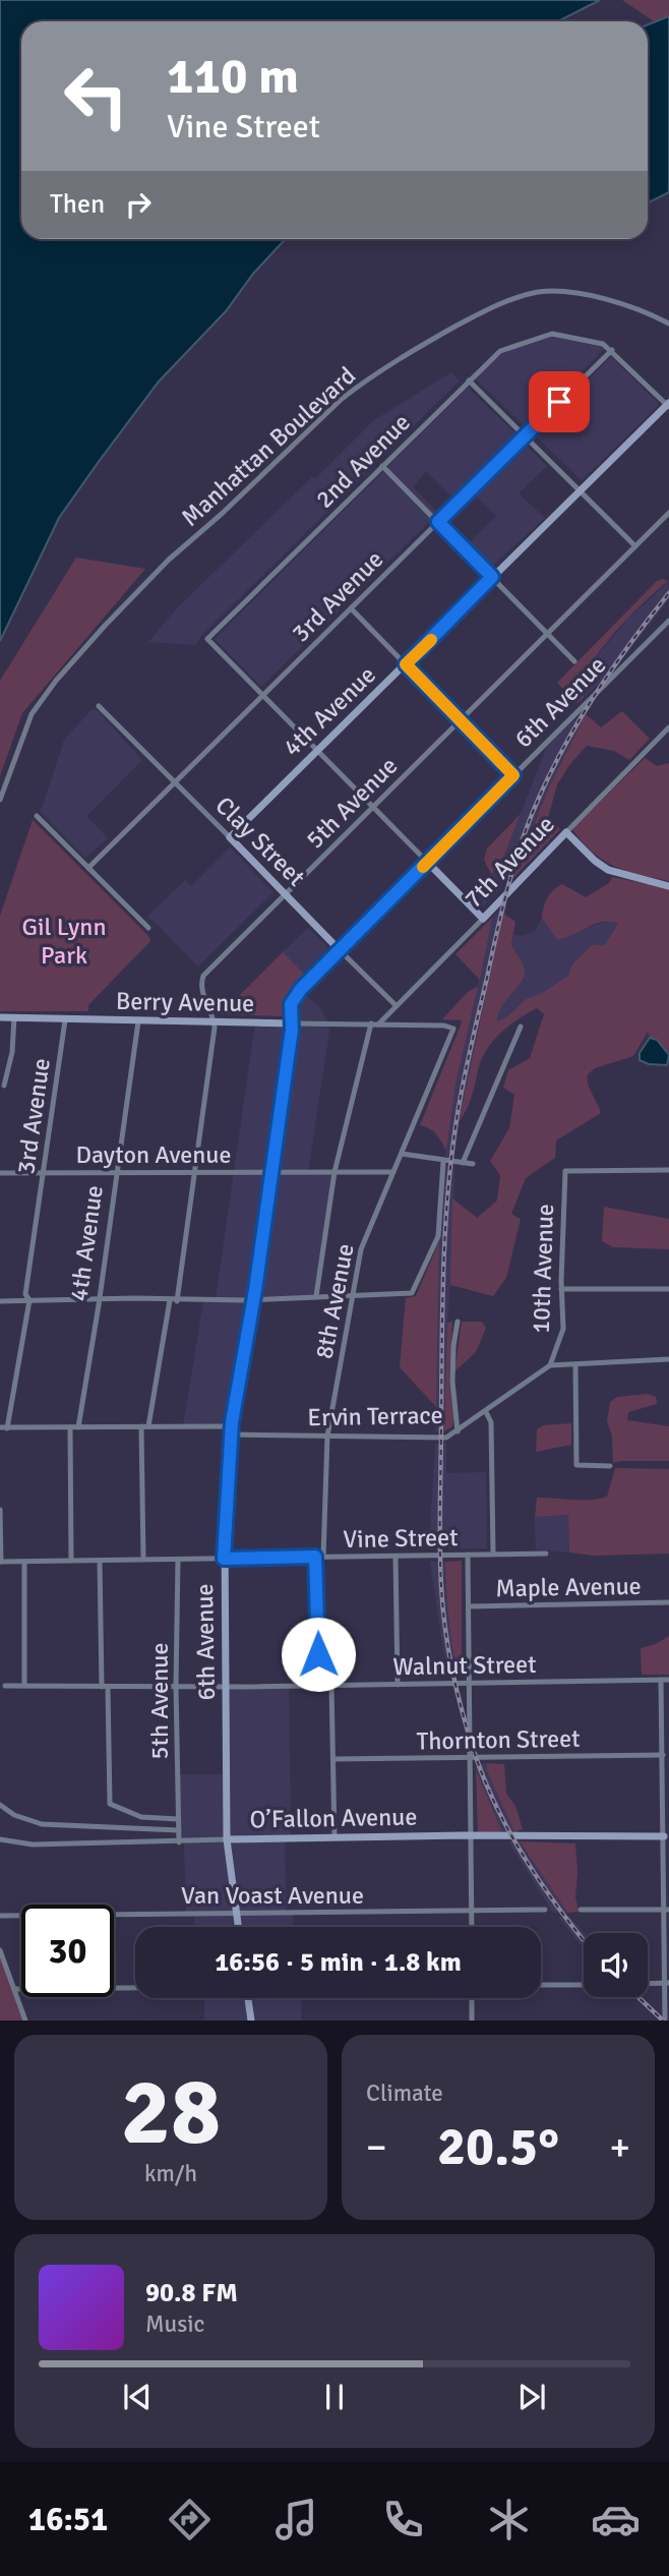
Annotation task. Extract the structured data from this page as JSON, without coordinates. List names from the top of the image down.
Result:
{
  "streets": {
    "street": [
      "Manhattan Boulevard",
      "2nd Avenue",
      "3rd Avenue",
      "6th Avenue",
      "4th Avenue",
      "5th Avenue",
      "Clay Street",
      "7th Avenue",
      "Berry Avenue",
      "Dayton Avenue",
      "10th Avenue",
      "8th Avenue",
      "Ervin Terrace",
      "Vine Street",
      "Maple Avenue",
      "Walnut Street",
      "Thornton Street",
      "O’Fallon Avenue",
      "Van Voast Avenue"
    ]
  },
  "crossings": [
    ["2nd Avenue", "3rd Avenue"],
    ["3rd Avenue", "Clay Street"],
    ["3rd Avenue", "Berry Avenue"],
    ["3rd Avenue", "Dayton Avenue"],
    ["3rd Avenue", "Ervin Terrace"],
    ["6th Avenue", "Clay Street"],
    ["6th Avenue", "Berry Avenue"],
    ["6th Avenue", "Dayton Avenue"],
    ["6th Avenue", "Ervin Terrace"],
    ["6th Avenue", "Vine Street"],
    ["6th Avenue", "Walnut Street"],
    ["6th Avenue", "O’Fallon Avenue"],
    ["6th Avenue", "Van Voast Avenue"],
    ["4th Avenue", "Clay Street"],
    ["4th Avenue", "Berry Avenue"],
    ["4th Avenue", "Dayton Avenue"],
    ["4th Avenue", "Ervin Terrace"],
    ["5th Avenue", "Clay Street"],
    ["5th Avenue", "Berry Avenue"],
    ["5th Avenue", "Dayton Avenue"],
    ["5th Avenue", "Vine Street"],
    ["5th Avenue", "Walnut Street"],
    ["5th Avenue", "O’Fallon Avenue"],
    ["Clay Street", "7th Avenue"],
    ["7th Avenue", "Berry Avenue"],
    ["7th Avenue", "Dayton Avenue"],
    ["Berry Avenue", "8th Avenue"],
    ["Dayton Avenue", "8th Avenue"],
    ["10th Avenue", "Ervin Terrace"],
    ["8th Avenue", "Ervin Terrace"],
    ["8th Avenue", "Vine Street"]
  ],
  "parks": ["Gil Lynn Park"],
  "page": {
    "turn": ["110 m", "Vine Street"],
    "then": "Then",
    "limit": "30",
    "trip": "16:56 · 5 min · 1.8 km",
    "tile": [
      ["28", "km/h"],
      "Climate"
    ],
    "heat": ["−", "20.5°", "+"],
    "song": ["90.8 FM", "Music"],
    "tabs": "16:51"
  }
}
